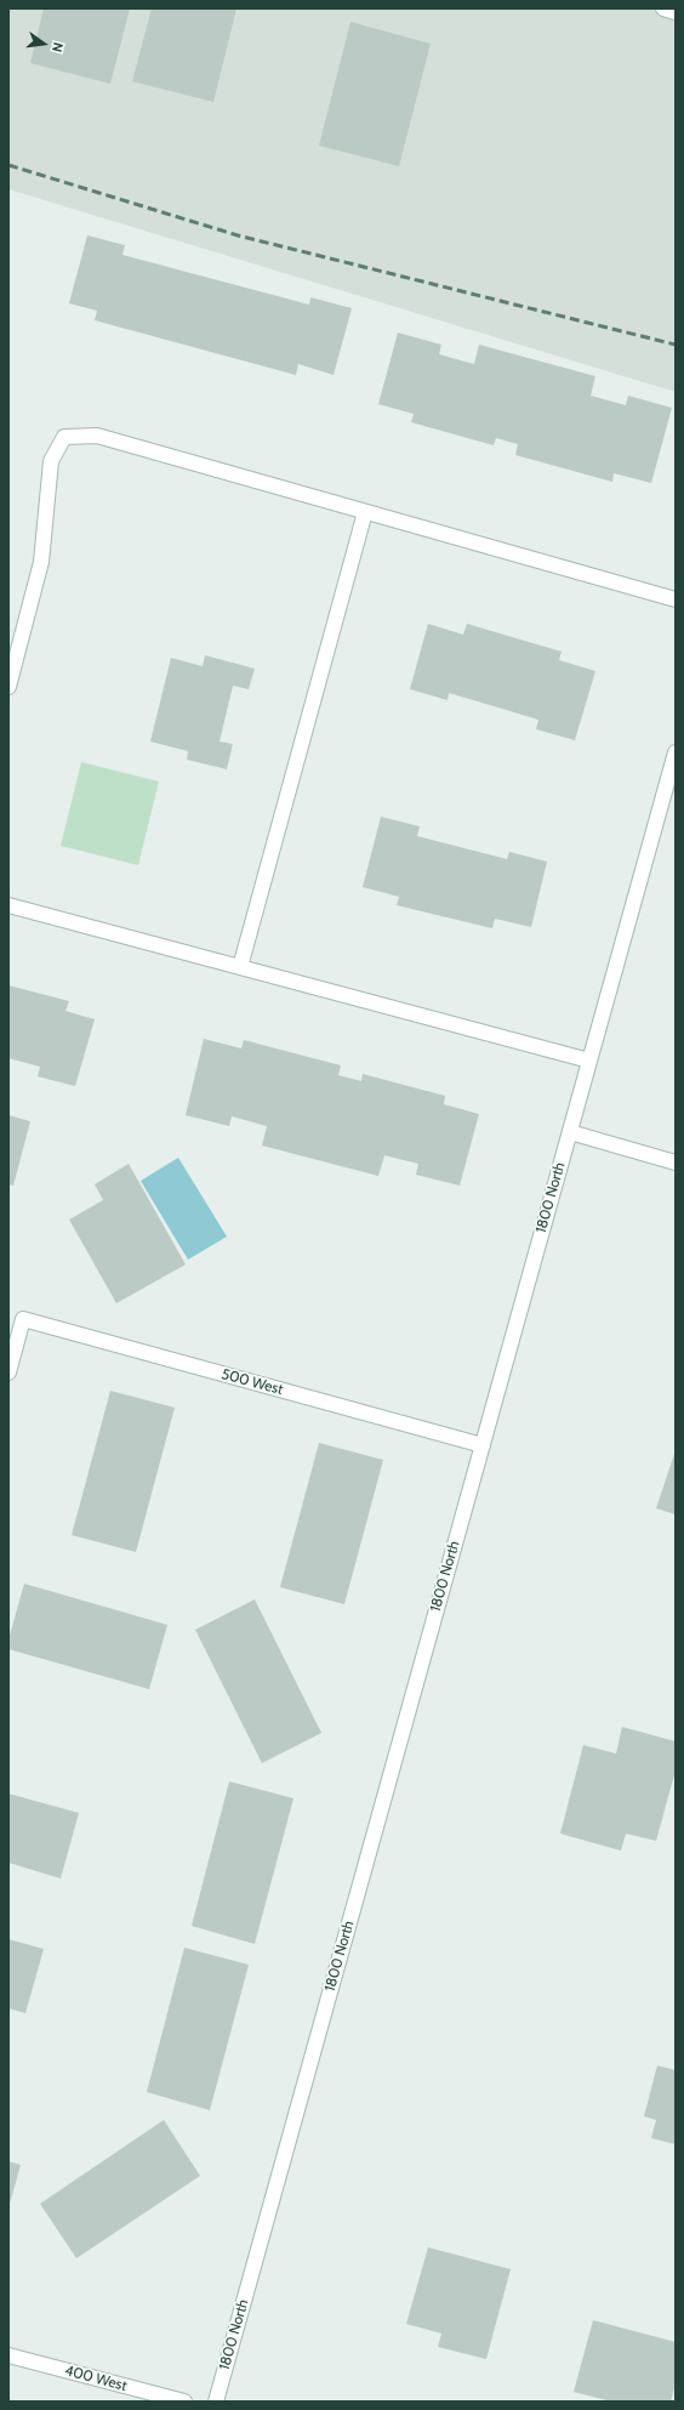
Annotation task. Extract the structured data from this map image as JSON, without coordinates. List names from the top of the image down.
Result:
{
  "streets": {
    "street": ["1800 North", "500 West", "400 West"]
  },
  "crossings": [
    ["1800 North", "500 West"]
  ],
  "north": "right"
}
